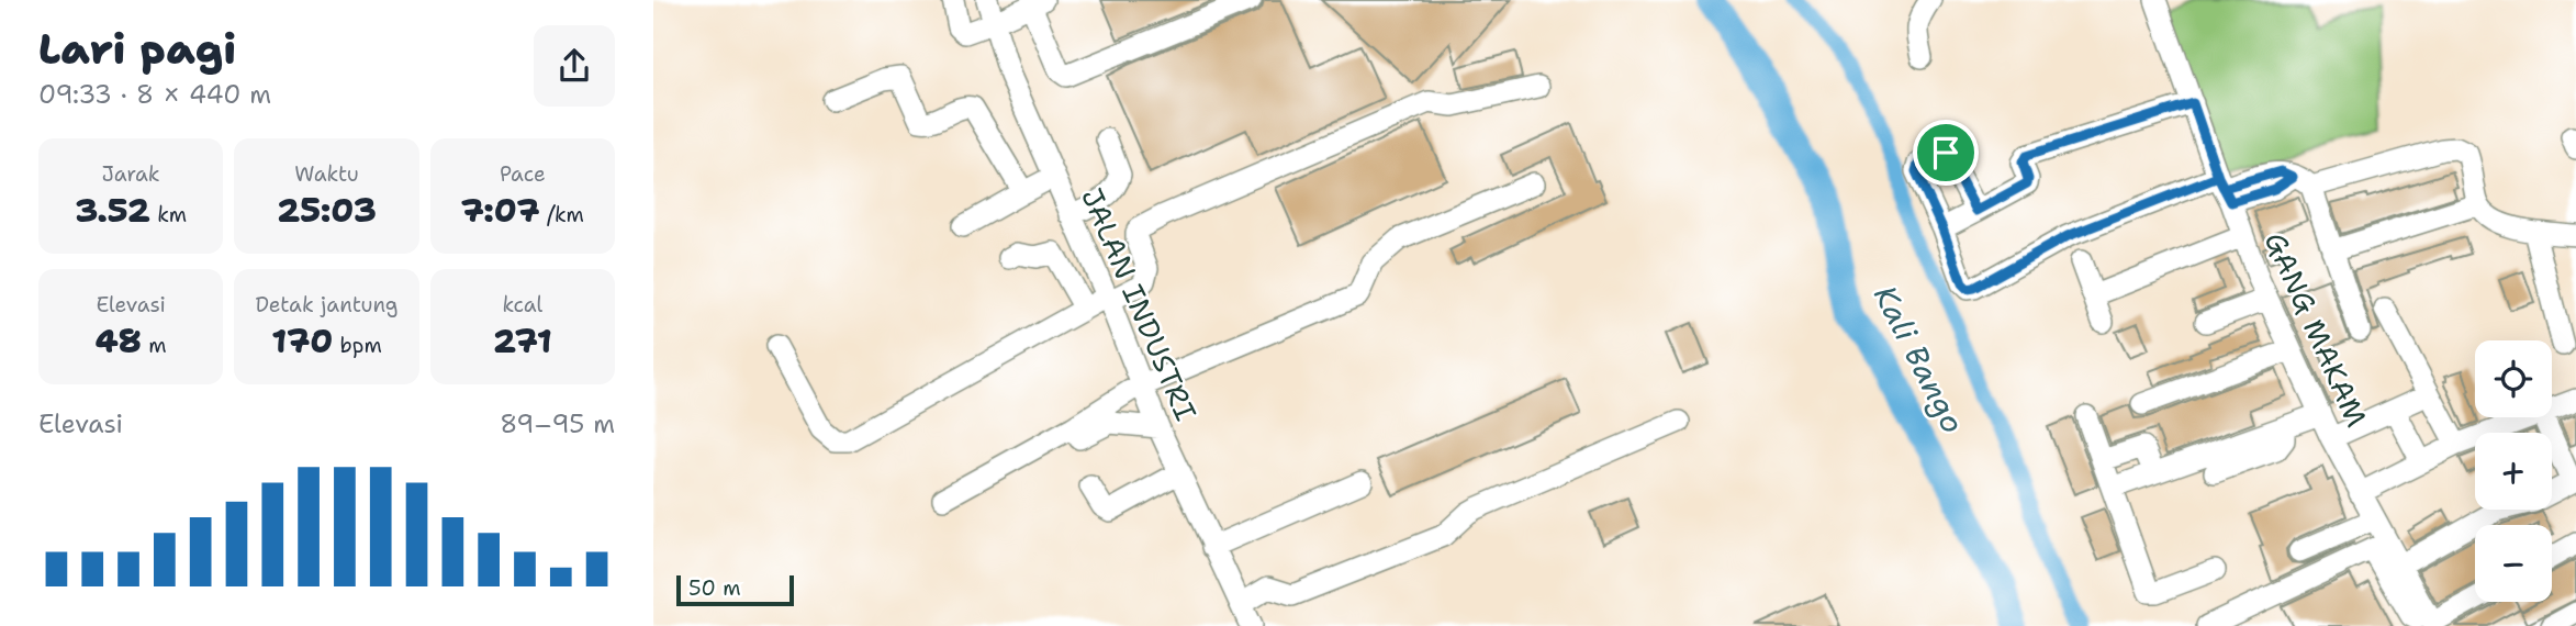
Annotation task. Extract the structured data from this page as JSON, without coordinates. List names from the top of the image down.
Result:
{
  "streets": {
    "street": ["JALAN INDUSTRI", "GANG MAKAM"]
  },
  "water": ["Kali Bango"],
  "scale_bar": "50 m",
  "page": {
    "heading": ["Lari pagi", "09:33 · 8 × 440 m"],
    "stats": [
      ["Jarak", "3.52 km"],
      ["Waktu", "25:03"],
      ["Pace", "7:07 /km"],
      ["Elevasi", "48 m"],
      ["Detak jantung", "170 bpm"],
      ["kcal", "271"]
    ],
    "map_buttons": ["+", "−"],
    "chart": ["Elevasi", "89–95 m"],
    "scale": "50 m"
  }
}
